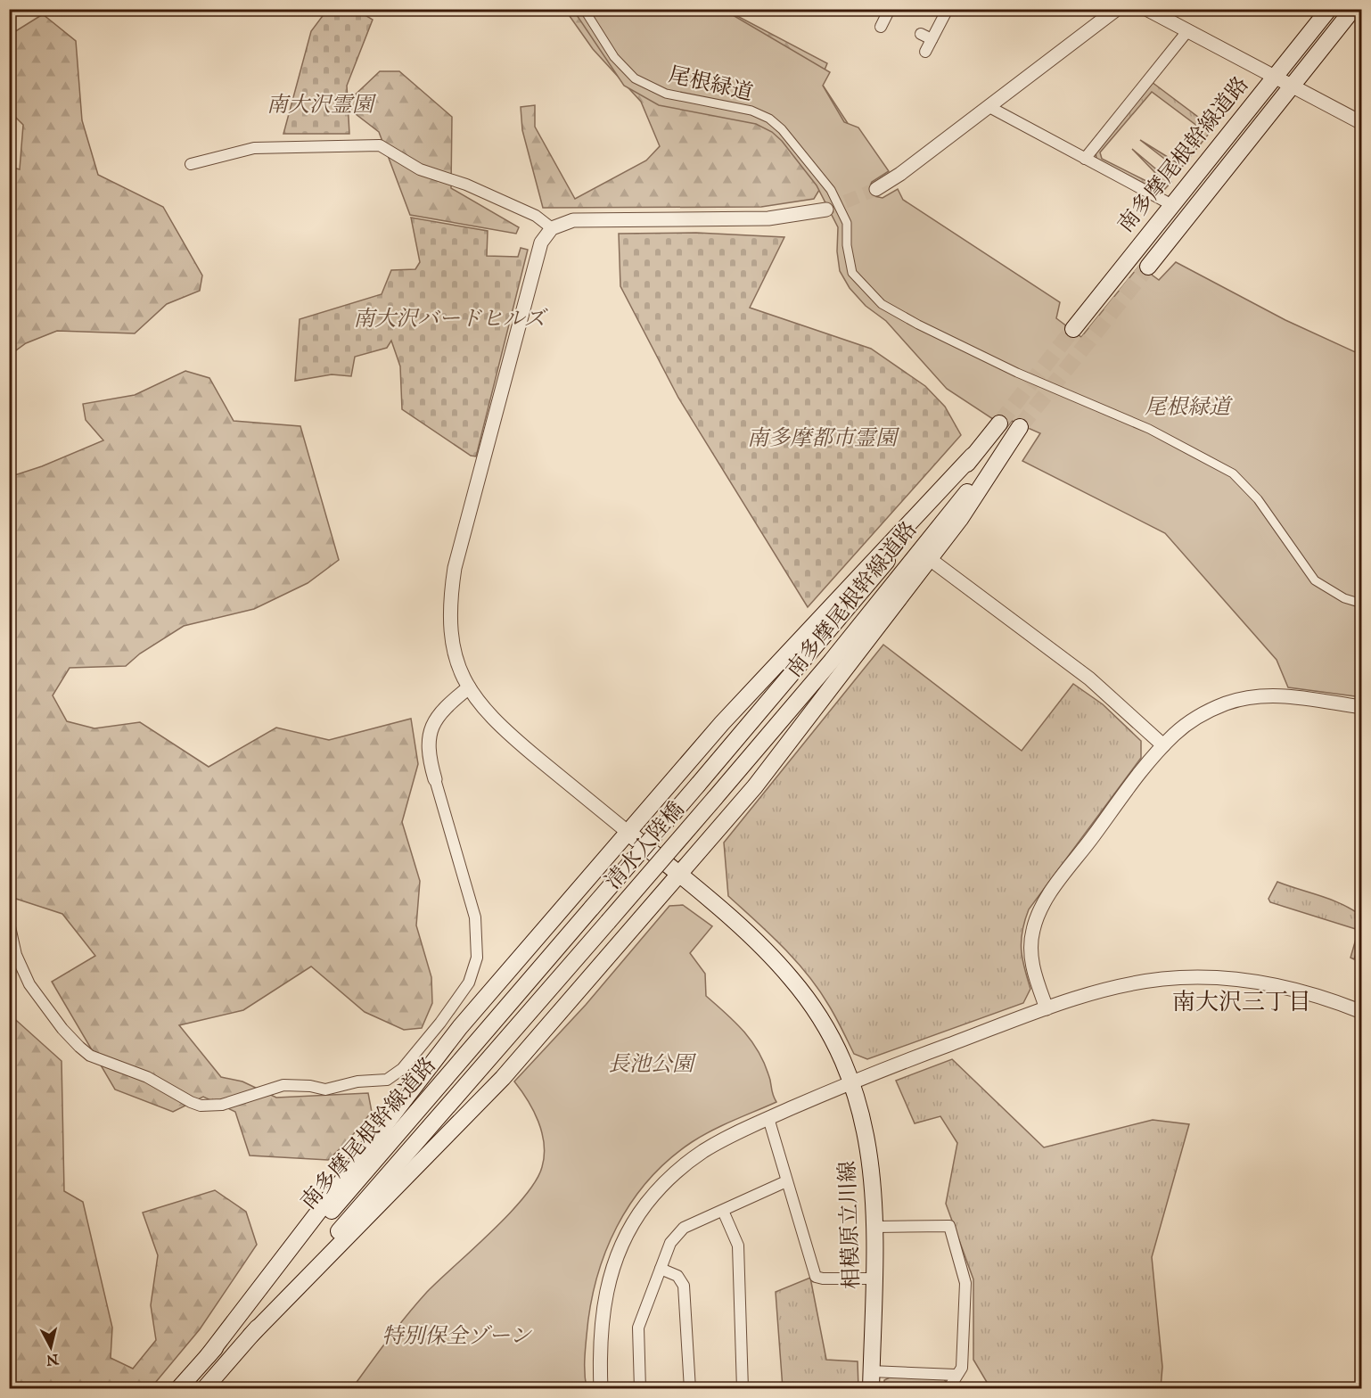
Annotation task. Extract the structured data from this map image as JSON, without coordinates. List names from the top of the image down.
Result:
{
  "streets": {
    "main road": ["南多摩尾根幹線道路", "清水入陸橋", "相模原立川線"],
    "street": ["尾根緑道"]
  },
  "crossings": [
    ["南多摩尾根幹線道路", "清水入陸橋"]
  ],
  "districts": ["南大沢三丁目"],
  "parks": [
    "南大沢霊園",
    "南大沢バードヒルズ",
    "尾根緑道",
    "南多摩都市霊園",
    "長池公園",
    "特別保全ゾーン"
  ],
  "north": "bottom"
}
